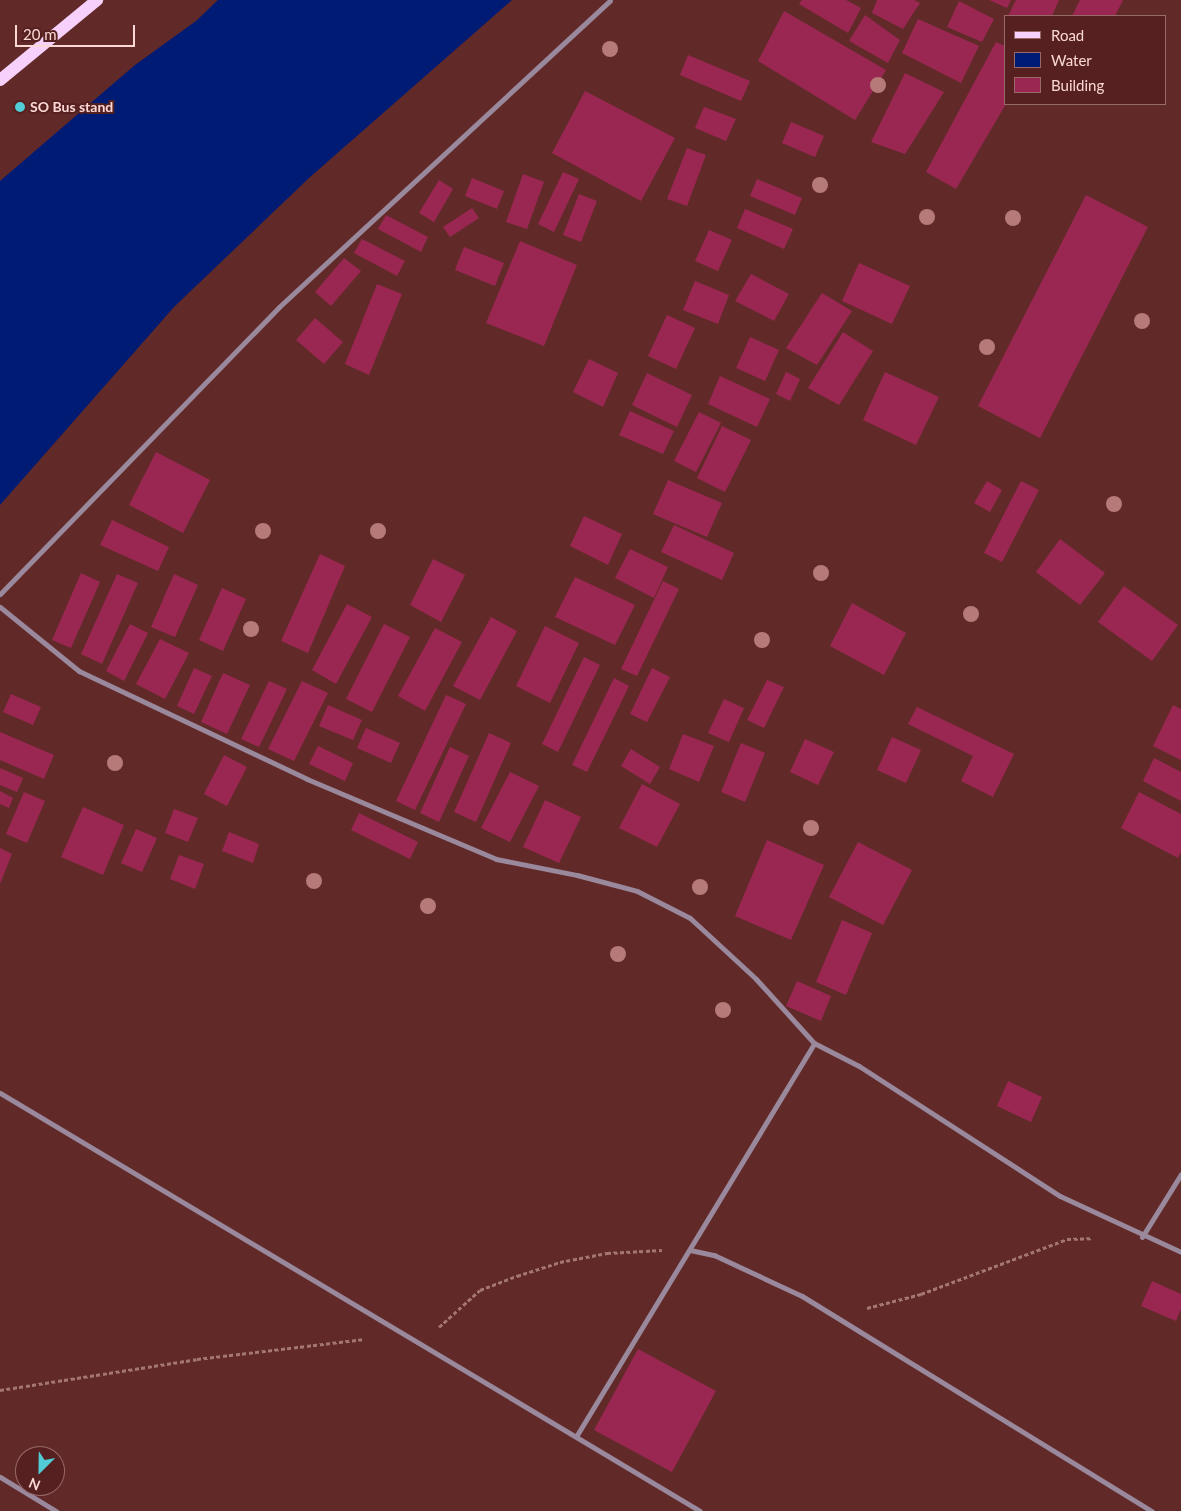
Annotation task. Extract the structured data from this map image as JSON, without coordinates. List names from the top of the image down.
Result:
{
  "places": ["SO Bus stand"],
  "legend": ["Road", "Water", "Building"],
  "scale_bar": "20 m",
  "north": "bottom left"
}
